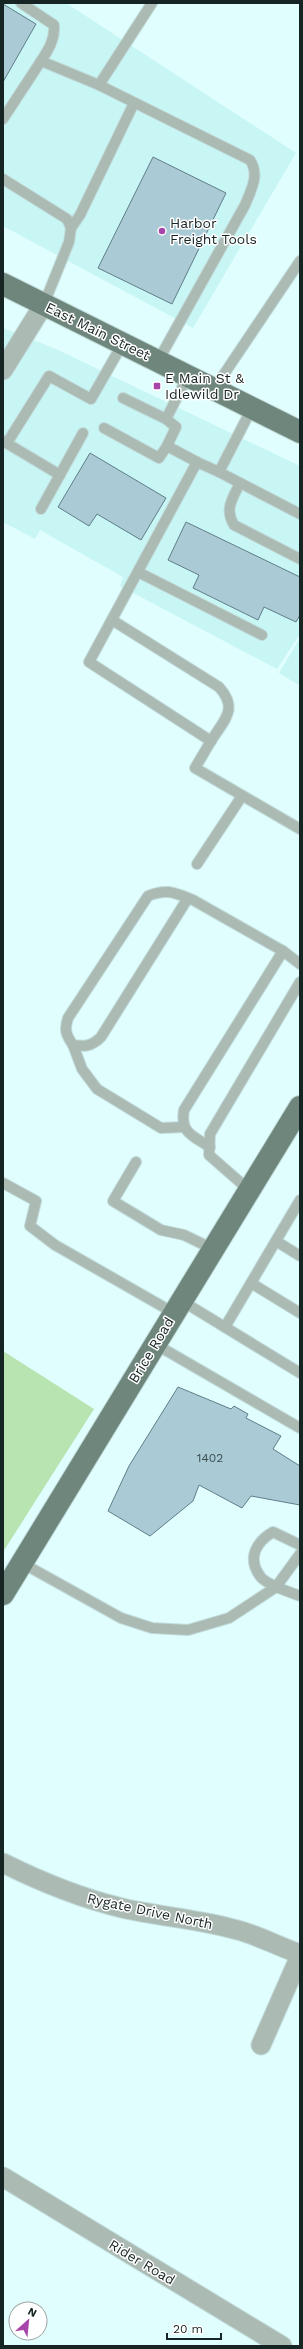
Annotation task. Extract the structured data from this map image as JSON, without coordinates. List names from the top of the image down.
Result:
{
  "streets": {
    "main road": ["East Main Street", "Brice Road"],
    "street": ["Rygate Drive North", "Rider Road"]
  },
  "places": {
    "other": ["Harbor Freight Tools"],
    "transit": ["E Main St & Idlewild Dr"]
  },
  "house_numbers": ["1402"],
  "scale_bar": "20 m",
  "north": "top right"
}
